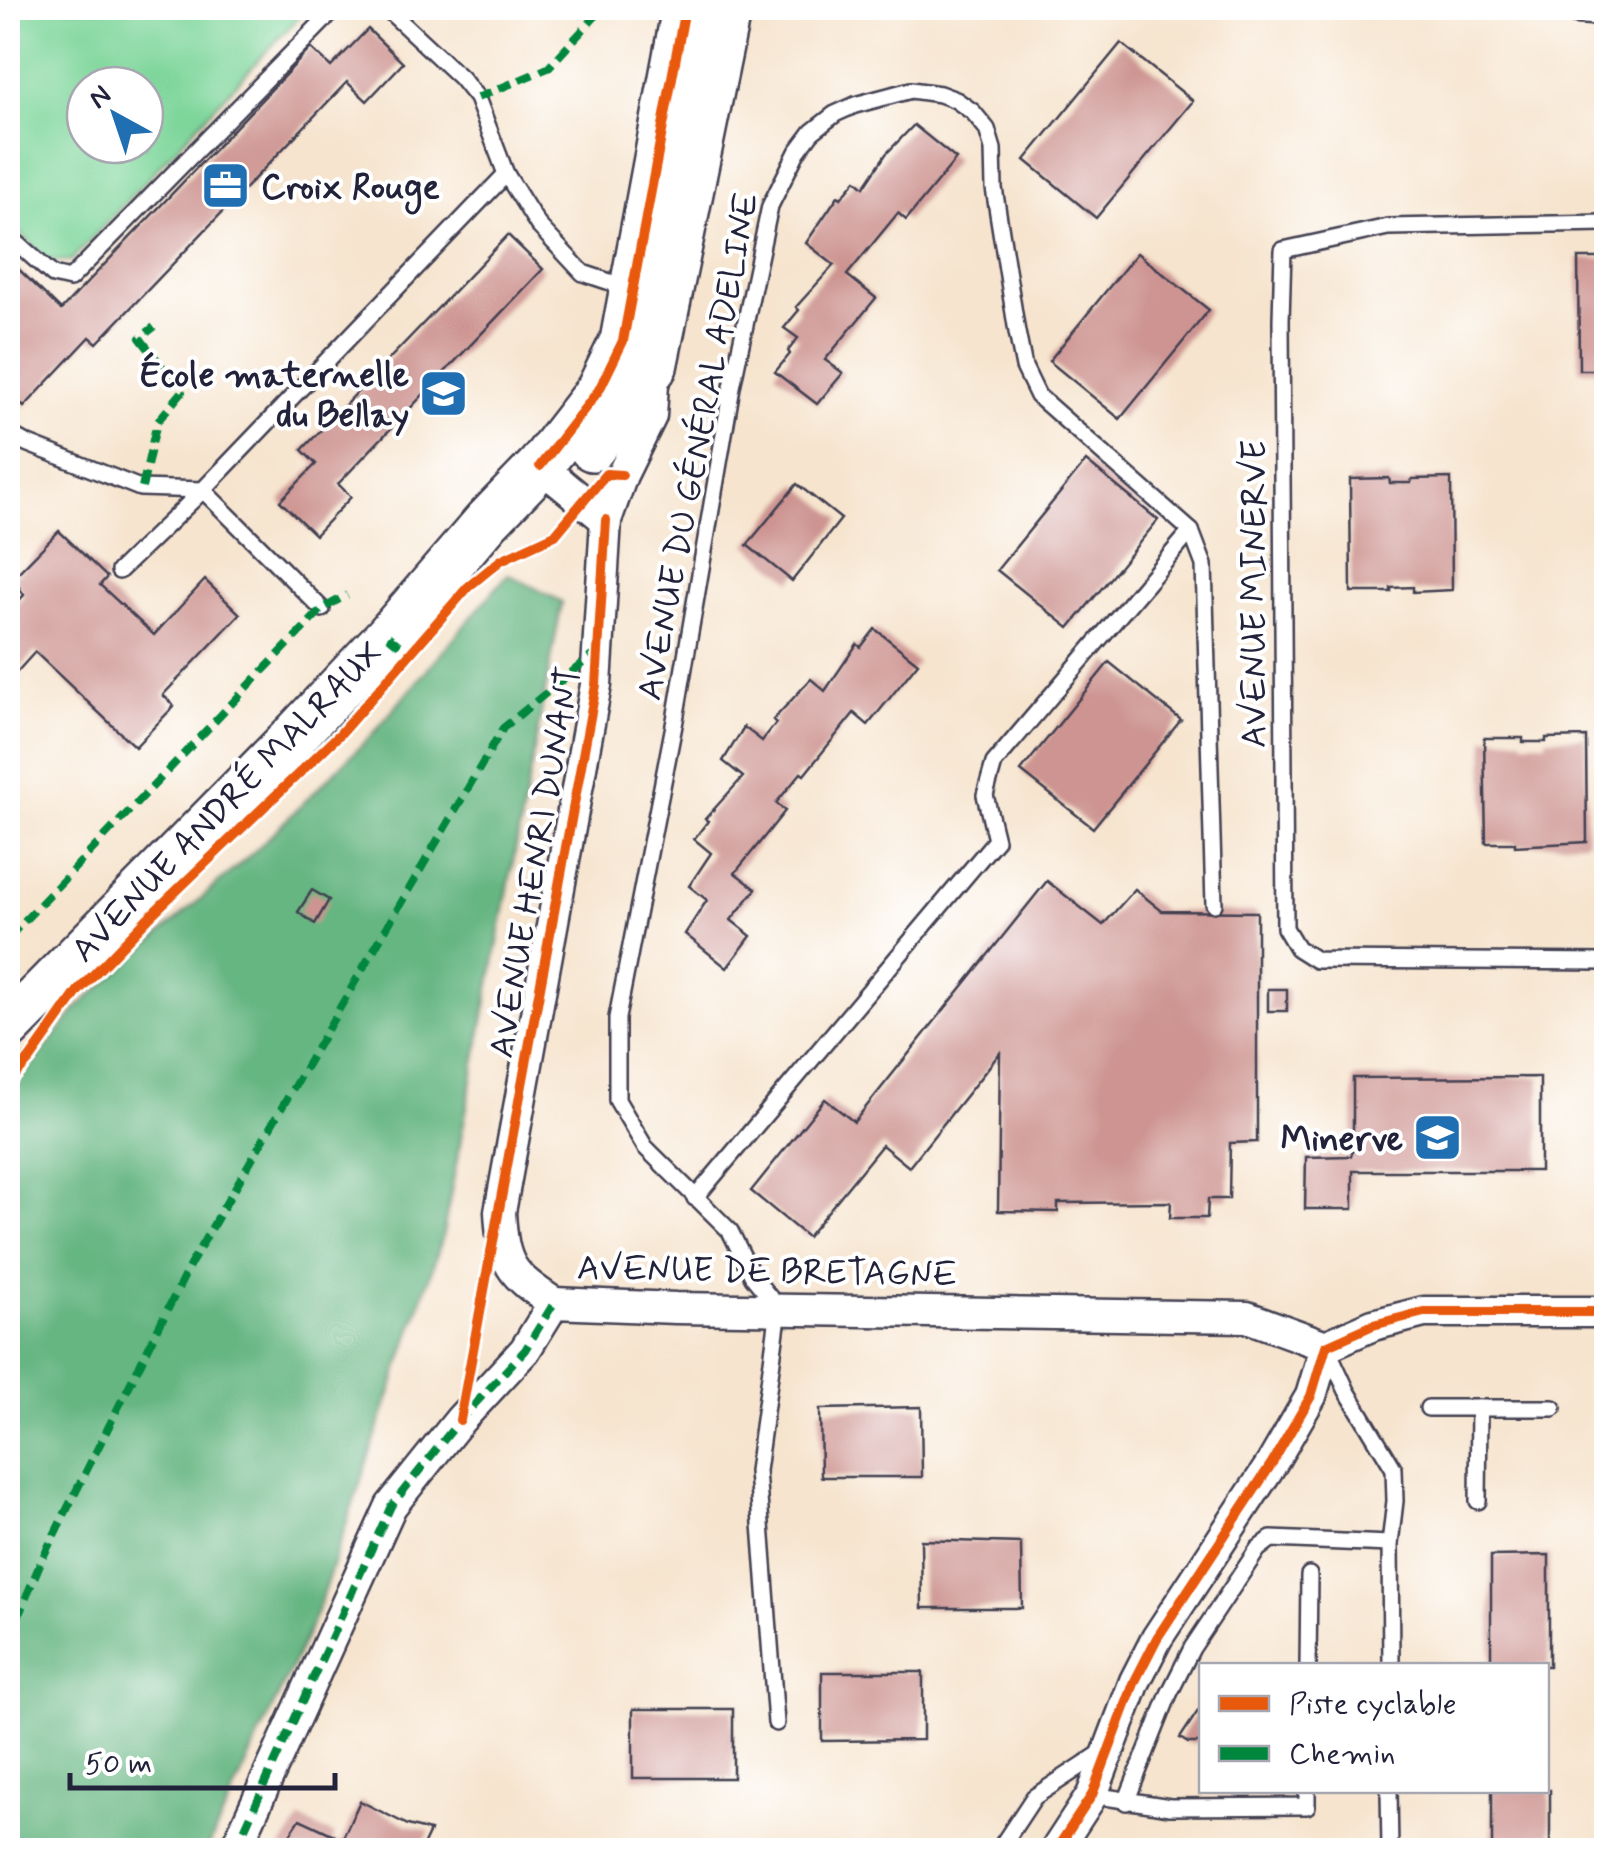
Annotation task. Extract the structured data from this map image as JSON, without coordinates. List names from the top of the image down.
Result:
{
  "streets": {
    "main road": ["AVENUE ANDRÉ MALRAUX", "AVENUE HENRI DUNANT"],
    "street": ["AVENUE DE BRETAGNE"],
    "lane": ["AVENUE DU GÉNÉRAL ADELINE", "AVENUE MINERVE"]
  },
  "crossings": [
    ["AVENUE DU GÉNÉRAL ADELINE", "AVENUE DE BRETAGNE"],
    ["AVENUE ANDRÉ MALRAUX", "AVENUE HENRI DUNANT"],
    ["AVENUE HENRI DUNANT", "AVENUE DE BRETAGNE"]
  ],
  "places": {
    "office": ["Croix Rouge"],
    "school or university": ["École maternelle du Bellay", "Minerve"]
  },
  "legend": ["Piste cyclable", "Chemin"],
  "scale_bar": "50 m",
  "north": "top left"
}
